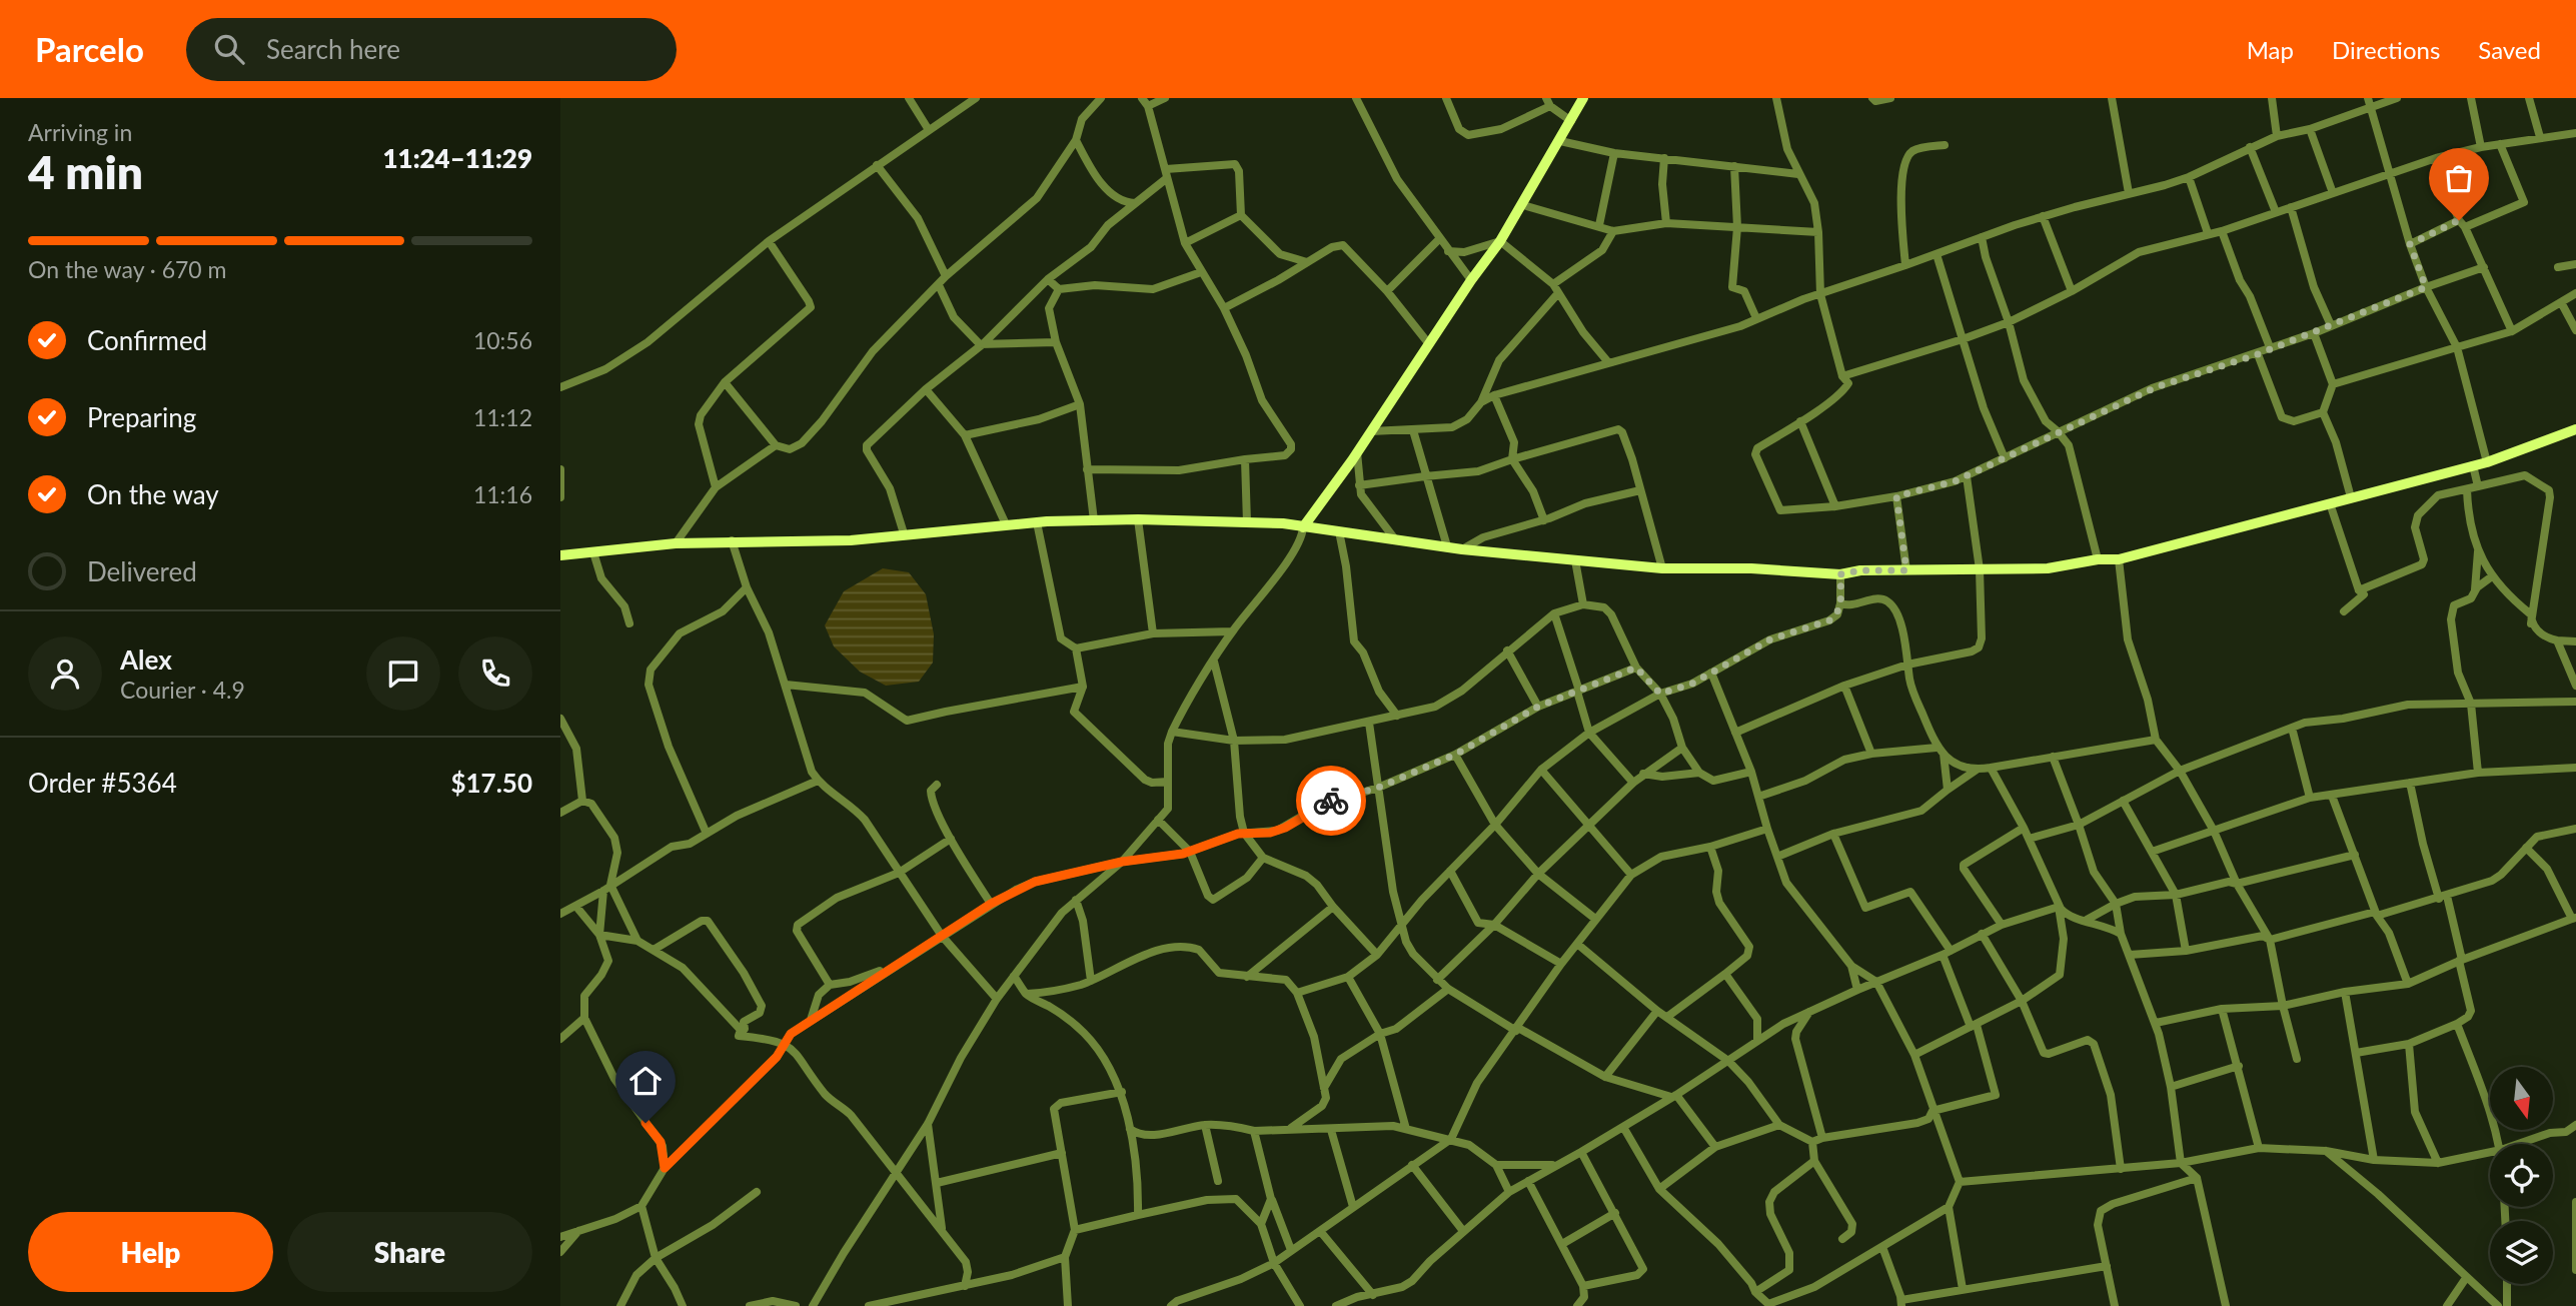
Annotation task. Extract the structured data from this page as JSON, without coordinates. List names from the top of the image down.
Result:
{
  "north": "bottom",
  "page": {
    "header": "Parcelo",
    "search": "Search here",
    "nav": ["Map", "Directions", "Saved"],
    "heading": ["4 min", "Arriving in", "11:24–11:29"],
    "panel": [
      "Alex",
      "Courier · 4.9",
      "Order #5364",
      "$17.50"
    ],
    "bar": "On the way · 670 m",
    "list": [
      ["Confirmed", "10:56"],
      ["Preparing", "11:12"],
      ["On the way", "11:16"],
      "Delivered"
    ],
    "buttons": ["Help", "Share"]
  }
}
